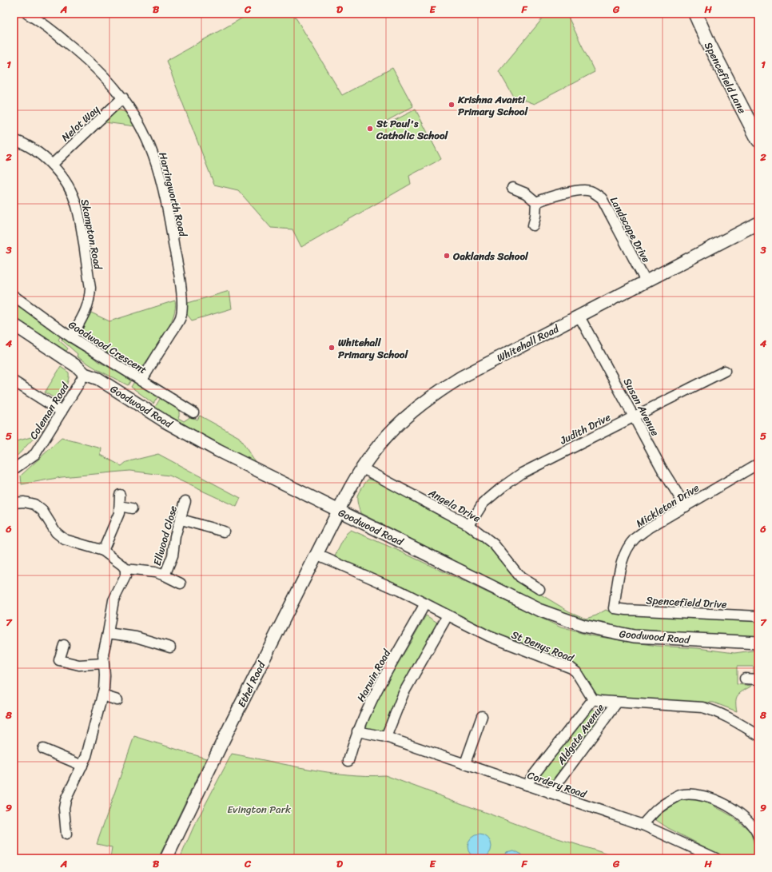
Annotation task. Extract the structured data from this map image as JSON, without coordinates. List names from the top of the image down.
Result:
{
  "streets": {
    "main road": ["Spencefield Lane"],
    "street": [
      "Nelot Way",
      "Harringworth Road",
      "Landscape Drive",
      "Skampton Road",
      "Whitehall Road",
      "Goodwood Crescent",
      "Goodwood Road",
      "Susan Avenue",
      "Coleman Road",
      "Judith Drive",
      "Angela Drive",
      "Mickleton Drive",
      "Ellwood Close",
      "Spencefield Drive",
      "St Denys Road",
      "Harwin Road",
      "Ethel Road",
      "Aldgate Avenue",
      "Cordery Road"
    ]
  },
  "crossings": [
    ["Nelot Way", "Harringworth Road"],
    ["Nelot Way", "Skampton Road"],
    ["Harringworth Road", "Goodwood Crescent"],
    ["Landscape Drive", "Whitehall Road"],
    ["Skampton Road", "Goodwood Crescent"],
    ["Whitehall Road", "Goodwood Road"],
    ["Whitehall Road", "Susan Avenue"],
    ["Whitehall Road", "Angela Drive"],
    ["Whitehall Road", "Ethel Road"],
    ["Goodwood Road", "Coleman Road"],
    ["Goodwood Road", "Ethel Road"],
    ["Susan Avenue", "Judith Drive"],
    ["Susan Avenue", "Mickleton Drive"],
    ["Judith Drive", "Angela Drive"],
    ["Mickleton Drive", "Spencefield Drive"],
    ["St Denys Road", "Harwin Road"],
    ["St Denys Road", "Ethel Road"],
    ["St Denys Road", "Aldgate Avenue"],
    ["Harwin Road", "Cordery Road"],
    ["Aldgate Avenue", "Cordery Road"]
  ],
  "parks": ["Evington Park"],
  "places": [
    "Krishna Avanti Primary School",
    "St Paul's Catholic School",
    "Oaklands School",
    "Whitehall Primary School"
  ],
  "grid": {
    "columns": [
      "A",
      "B",
      "C",
      "D",
      "E",
      "F",
      "G",
      "H"
    ],
    "rows": [
      "1",
      "2",
      "3",
      "4",
      "5",
      "6",
      "7",
      "8",
      "9"
    ]
  }
}
